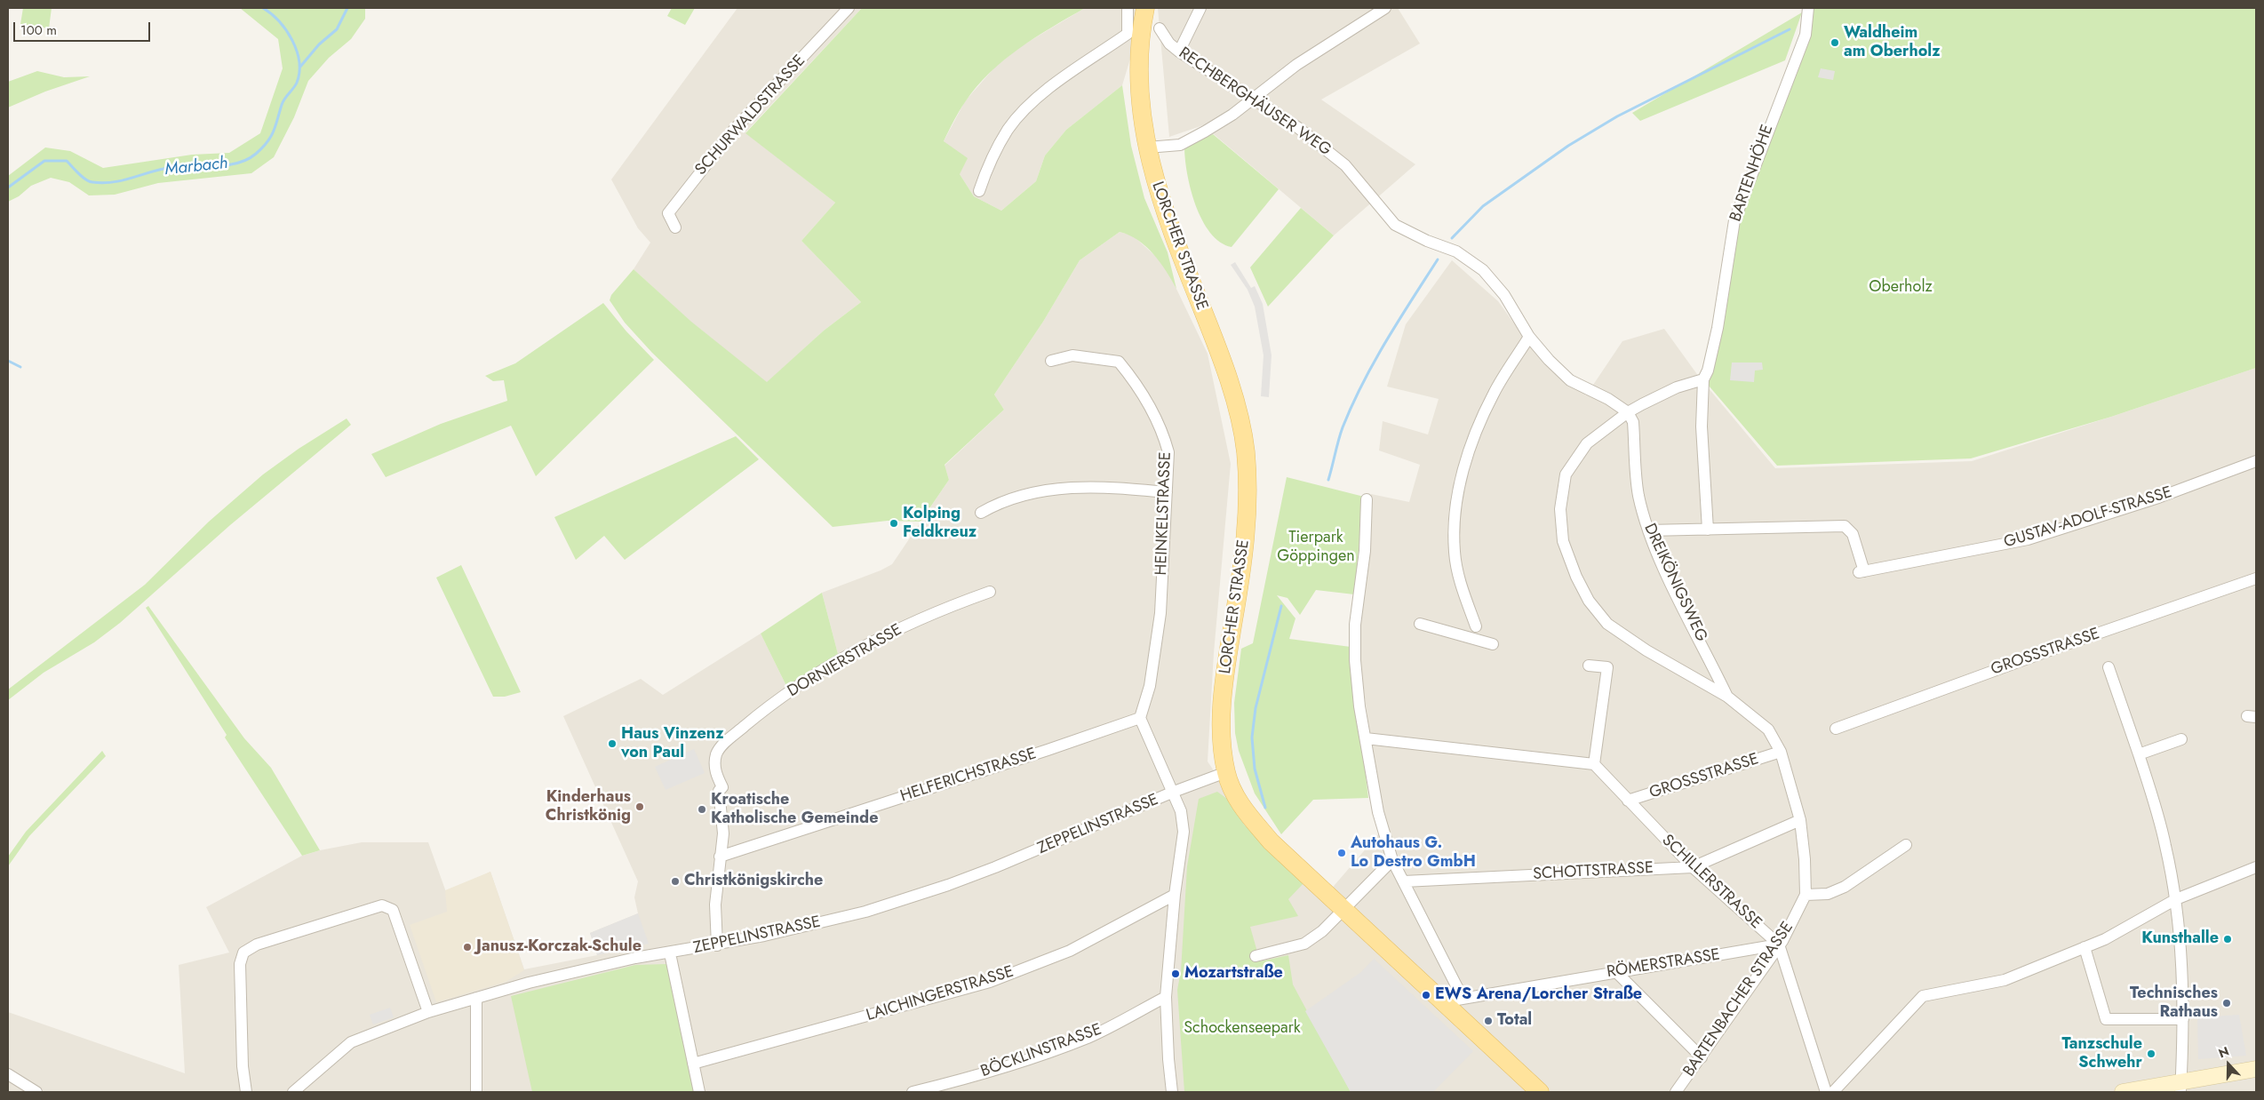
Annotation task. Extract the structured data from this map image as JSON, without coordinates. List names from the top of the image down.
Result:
{
  "streets": {
    "main road": ["LORCHER STRASSE"],
    "street": [
      "RECHBERGHÄUSER WEG",
      "SCHURWALDSTRASSE",
      "BARTENHÖHE",
      "HEINKELSTRASSE",
      "GUSTAV-ADOLF-STRASSE",
      "DREIKÖNIGSWEG",
      "GROSSSTRASSE",
      "DORNIERSTRASSE",
      "HELFERICHSTRASSE",
      "ZEPPELINSTRASSE",
      "SCHOTTSTRASSE",
      "SCHILLERSTRASSE",
      "RÖMERSTRASSE",
      "LAICHINGERSTRASSE",
      "BARTENBACHER STRASSE",
      "BÖCKLINSTRASSE"
    ]
  },
  "crossings": [
    ["RECHBERGHÄUSER WEG", "DREIKÖNIGSWEG"],
    ["RECHBERGHÄUSER WEG", "BARTENBACHER STRASSE"],
    ["BARTENHÖHE", "GUSTAV-ADOLF-STRASSE"],
    ["BARTENHÖHE", "BARTENBACHER STRASSE"],
    ["LORCHER STRASSE", "ZEPPELINSTRASSE"],
    ["LORCHER STRASSE", "RÖMERSTRASSE"],
    ["HEINKELSTRASSE", "HELFERICHSTRASSE"],
    ["GUSTAV-ADOLF-STRASSE", "DREIKÖNIGSWEG"],
    ["DREIKÖNIGSWEG", "BARTENBACHER STRASSE"],
    ["GROSSSTRASSE", "SCHILLERSTRASSE"],
    ["GROSSSTRASSE", "BARTENBACHER STRASSE"],
    ["DORNIERSTRASSE", "HELFERICHSTRASSE"],
    ["SCHOTTSTRASSE", "SCHILLERSTRASSE"],
    ["SCHOTTSTRASSE", "BARTENBACHER STRASSE"],
    ["SCHILLERSTRASSE", "RÖMERSTRASSE"],
    ["SCHILLERSTRASSE", "BARTENBACHER STRASSE"],
    ["RÖMERSTRASSE", "BARTENBACHER STRASSE"]
  ],
  "water": ["Marbach"],
  "parks": ["Oberholz", "Tierpark Göppingen", "Schockenseepark"],
  "places": [
    "Waldheim am Oberholz",
    "Kolping Feldkreuz",
    "Haus Vinzenz von Paul",
    "Kinderhaus Christkönig",
    "Kroatische Katholische Gemeinde",
    "Autohaus G. Lo Destro GmbH",
    "Christkönigskirche",
    "Kunsthalle",
    "Janusz-Korczak-Schule",
    "Mozartstraße",
    "EWS Arena/Lorcher Straße",
    "Technisches Rathaus",
    "Total",
    "Tanzschule Schwehr"
  ],
  "scale_bar": "100 m",
  "north": "top"
}
